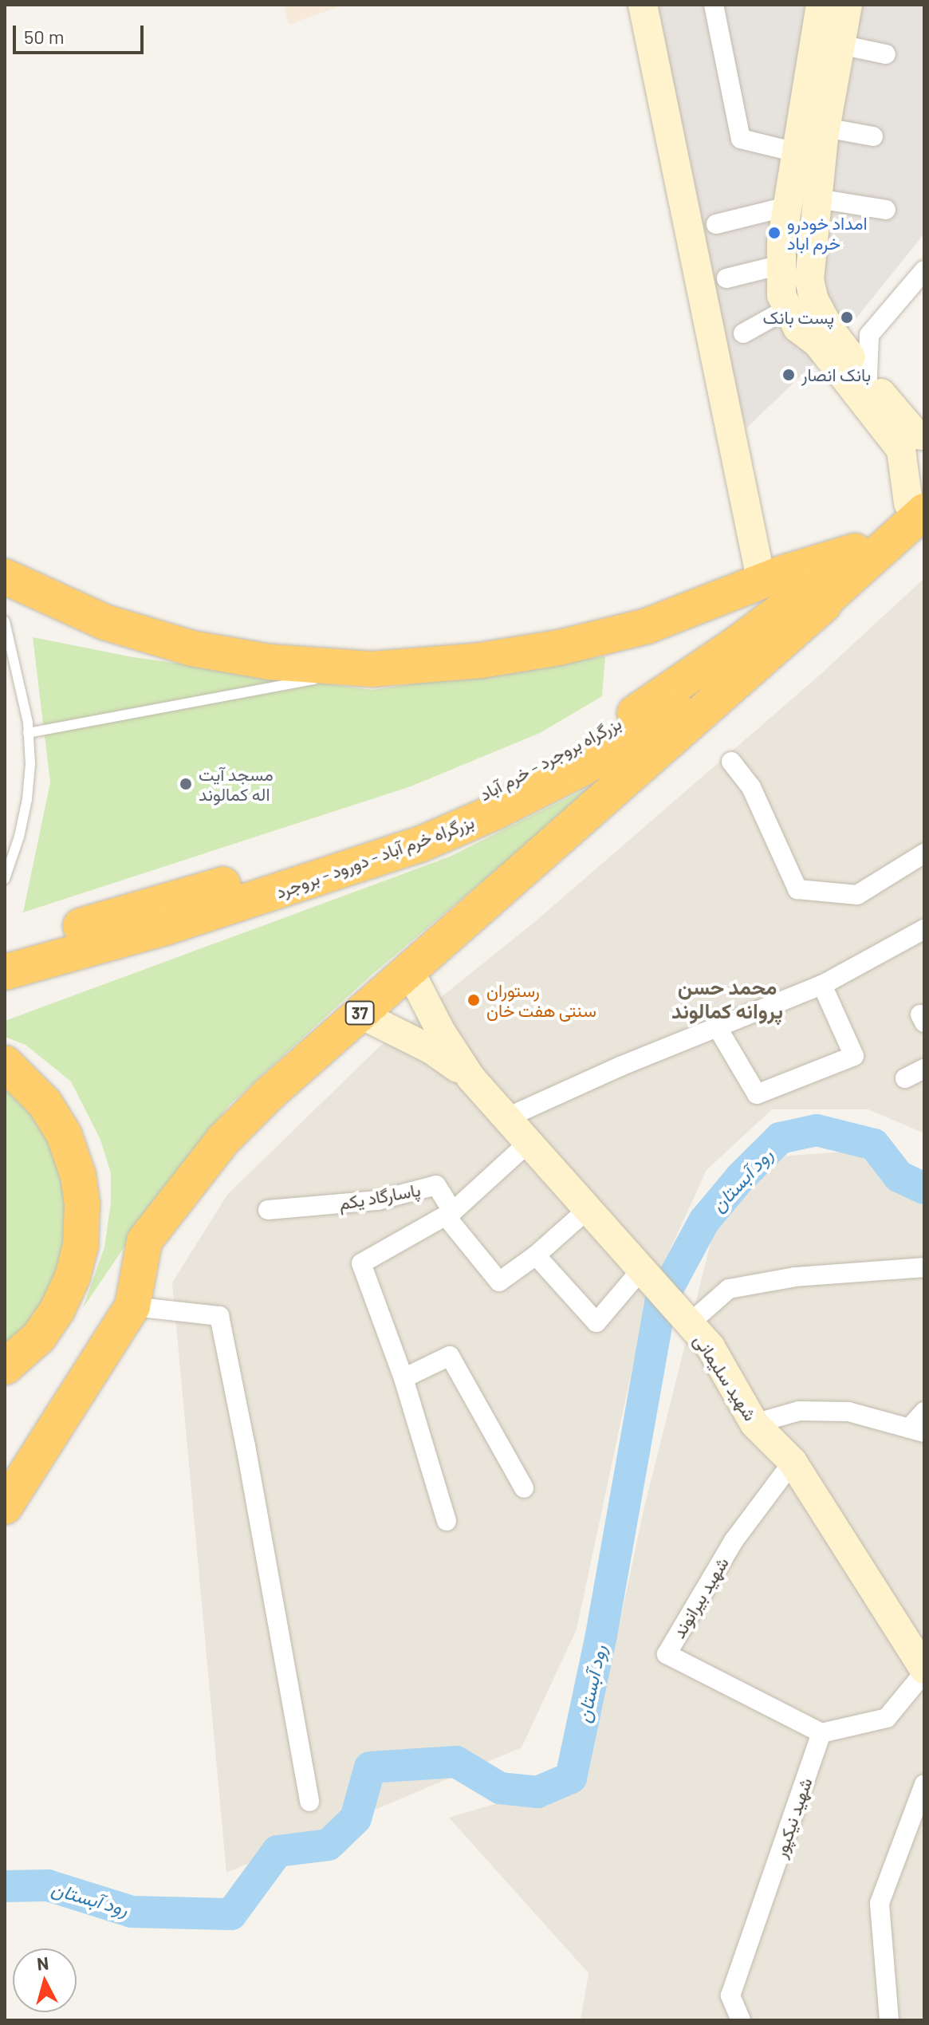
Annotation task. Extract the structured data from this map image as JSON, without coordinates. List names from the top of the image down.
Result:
{
  "streets": {
    "highway": ["بزرگراه بروجرد - خرم آباد", "بزرگراه خرم آباد - دورود - بروجرد", "37"],
    "street": [
      "پاسارگاد یکم",
      "شهید سلیمانی",
      "شهید بیرانوند",
      "شهید نیکپور"
    ]
  },
  "crossings": [
    ["بزرگراه بروجرد - خرم آباد", "بزرگراه خرم آباد - دورود - بروجرد"],
    ["بزرگراه خرم آباد - دورود - بروجرد", "37"],
    ["37", "شهید سلیمانی"],
    ["شهید سلیمانی", "شهید بیرانوند"],
    ["شهید بیرانوند", "شهید نیکپور"]
  ],
  "districts": ["محمد حسن پروانه کمالوند"],
  "water": ["رود آبستان"],
  "places": [
    "امداد خودرو خرم اباد",
    "پست بانک",
    "بانک انصار",
    "مسجد آیت اله کمالوند",
    "رستوران سنتی هفت خان"
  ],
  "scale_bar": "50 m",
  "north": "top"
}
